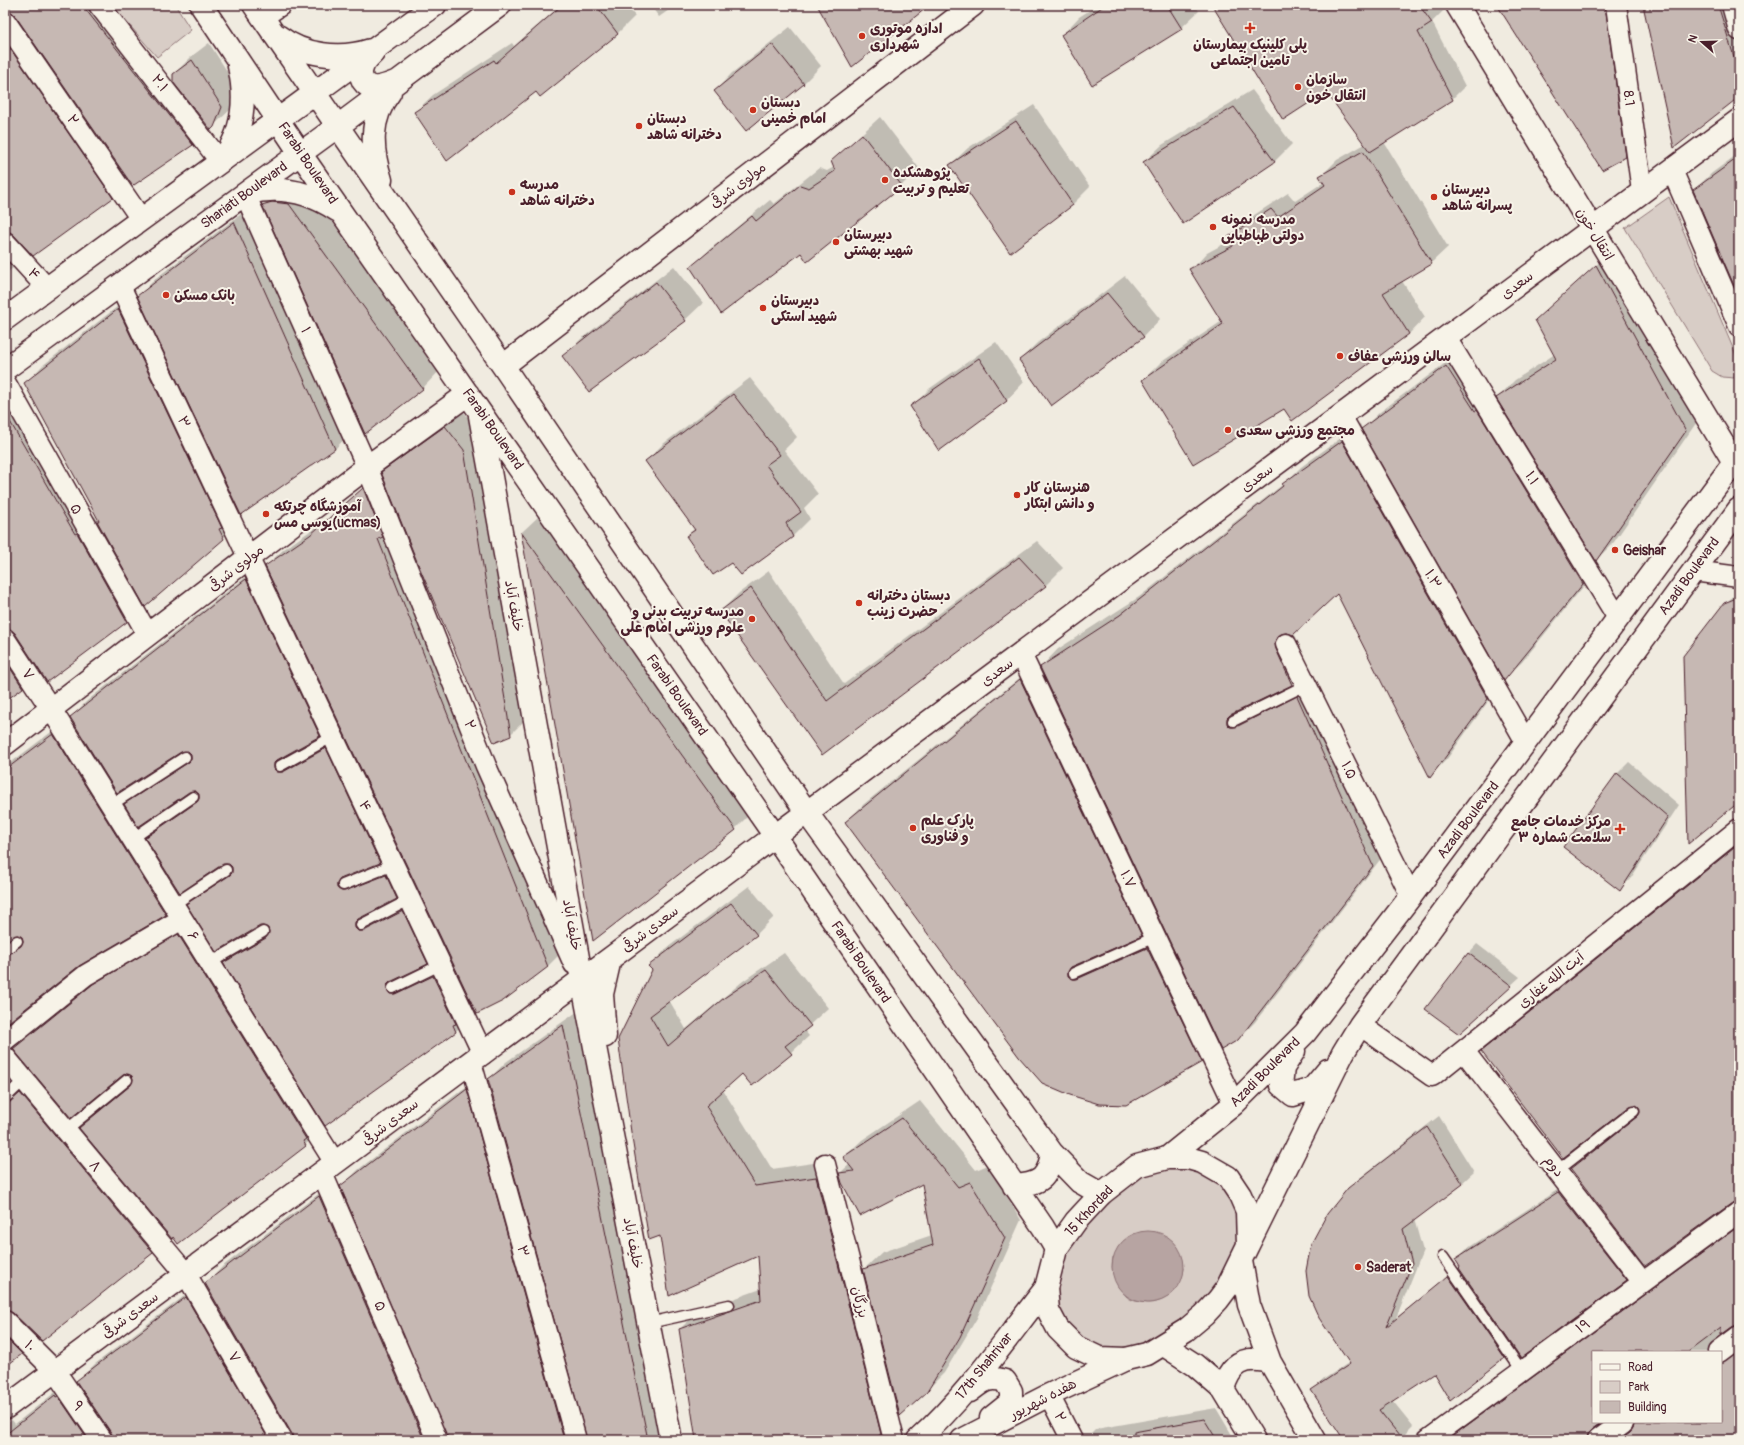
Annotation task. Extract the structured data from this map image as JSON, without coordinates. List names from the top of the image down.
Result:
{
  "streets": {
    "main road": [
      "Farabi Boulevard",
      "مولوی شرقی",
      "Shariati Boulevard",
      "انتقال خون",
      "سعدی",
      "Azadi Boulevard",
      "خلیف آباد",
      "سعدی شرقی",
      "15 Khordad",
      "17th Shahrivar",
      "هفده شهریور"
    ],
    "street": [
      "۲.۱",
      "8.1",
      "۲",
      "۴",
      "۱",
      "۳",
      "۱.۱",
      "۵",
      "۱.۳",
      "۷",
      "۱.۵",
      "۱.۷",
      "۶",
      "آیت الله غفاری",
      "۸",
      "دوم",
      "بزرگان",
      "۱۹",
      "۱۰",
      "۹"
    ]
  },
  "crossings": [
    ["8.1", "سعدی"],
    ["۲", "مولوی شرقی"],
    ["۲", "۱"],
    ["۲", "خلیف آباد"],
    ["۲", "سعدی شرقی"],
    ["۲", "هفده شهریور"],
    ["Farabi Boulevard", "مولوی شرقی"],
    ["Farabi Boulevard", "Shariati Boulevard"],
    ["Farabi Boulevard", "سعدی"],
    ["Farabi Boulevard", "خلیف آباد"],
    ["Farabi Boulevard", "سعدی شرقی"],
    ["Farabi Boulevard", "15 Khordad"],
    ["مولوی شرقی", "۴"],
    ["مولوی شرقی", "۱"],
    ["مولوی شرقی", "۳"],
    ["مولوی شرقی", "۵"],
    ["مولوی شرقی", "خلیف آباد"],
    ["مولوی شرقی", "۷"],
    ["مولوی شرقی", "۶"],
    ["Shariati Boulevard", "۱"],
    ["Shariati Boulevard", "۳"],
    ["انتقال خون", "سعدی"],
    ["انتقال خون", "Azadi Boulevard"],
    ["۴", "۳"],
    ["۴", "سعدی شرقی"],
    ["سعدی", "۱.۱"],
    ["سعدی", "۱.۳"],
    ["سعدی", "۱.۷"],
    ["سعدی", "سعدی شرقی"],
    ["۳", "سعدی شرقی"],
    ["۱.۱", "Azadi Boulevard"],
    ["۵", "سعدی شرقی"],
    ["۵", "۶"],
    ["Azadi Boulevard", "۱.۳"],
    ["Azadi Boulevard", "۱.۵"],
    ["Azadi Boulevard", "۱.۷"],
    ["Azadi Boulevard", "آیت الله غفاری"],
    ["Azadi Boulevard", "15 Khordad"],
    ["خلیف آباد", "سعدی شرقی"],
    ["۷", "سعدی شرقی"],
    ["۷", "۶"],
    ["۷", "۸"],
    ["سعدی شرقی", "۶"],
    ["سعدی شرقی", "۸"],
    ["سعدی شرقی", "۱۰"],
    ["سعدی شرقی", "۹"],
    ["آیت الله غفاری", "دوم"],
    ["دوم", "۱۹"],
    ["15 Khordad", "17th Shahrivar"],
    ["15 Khordad", "هفده شهریور"],
    ["۱۰", "۹"]
  ],
  "places": {
    "health": ["پلی کلینیک بیمارستان تامین اجتماعی", "مرکز خدمات جامع سلامت شماره ۳"],
    "other": [
      "اداره موتوری شهرداری",
      "سازمان انتقال خون",
      "دبستان امام خمینی",
      "دبستان دخترانه شاهد",
      "پژوهشکده تعلیم و تربیت",
      "مدرسه دخترانه شاهد",
      "دبیرستان پسرانه شاهد",
      "مدرسه نمونه دولتی طباطبایی",
      "دبیرستان شهید بهشتی",
      "بانک مسکن",
      "دبیرستان شهید استکی",
      "سالن ورزشی عفاف",
      "مجتمع ورزشی سعدی",
      "هنرستان کار و دانش ابتکار",
      "آموزشگاه چرتکه یوسی مس(ucmas)",
      "Geishar",
      "دبستان دخترانه حضرت زینب",
      "مدرسه تربیت بدنی و علوم ورزشی امام علی",
      "پارک علم و فناوری",
      "Saderat"
    ]
  },
  "legend": ["Road", "Park", "Building"],
  "north": "left"
}
